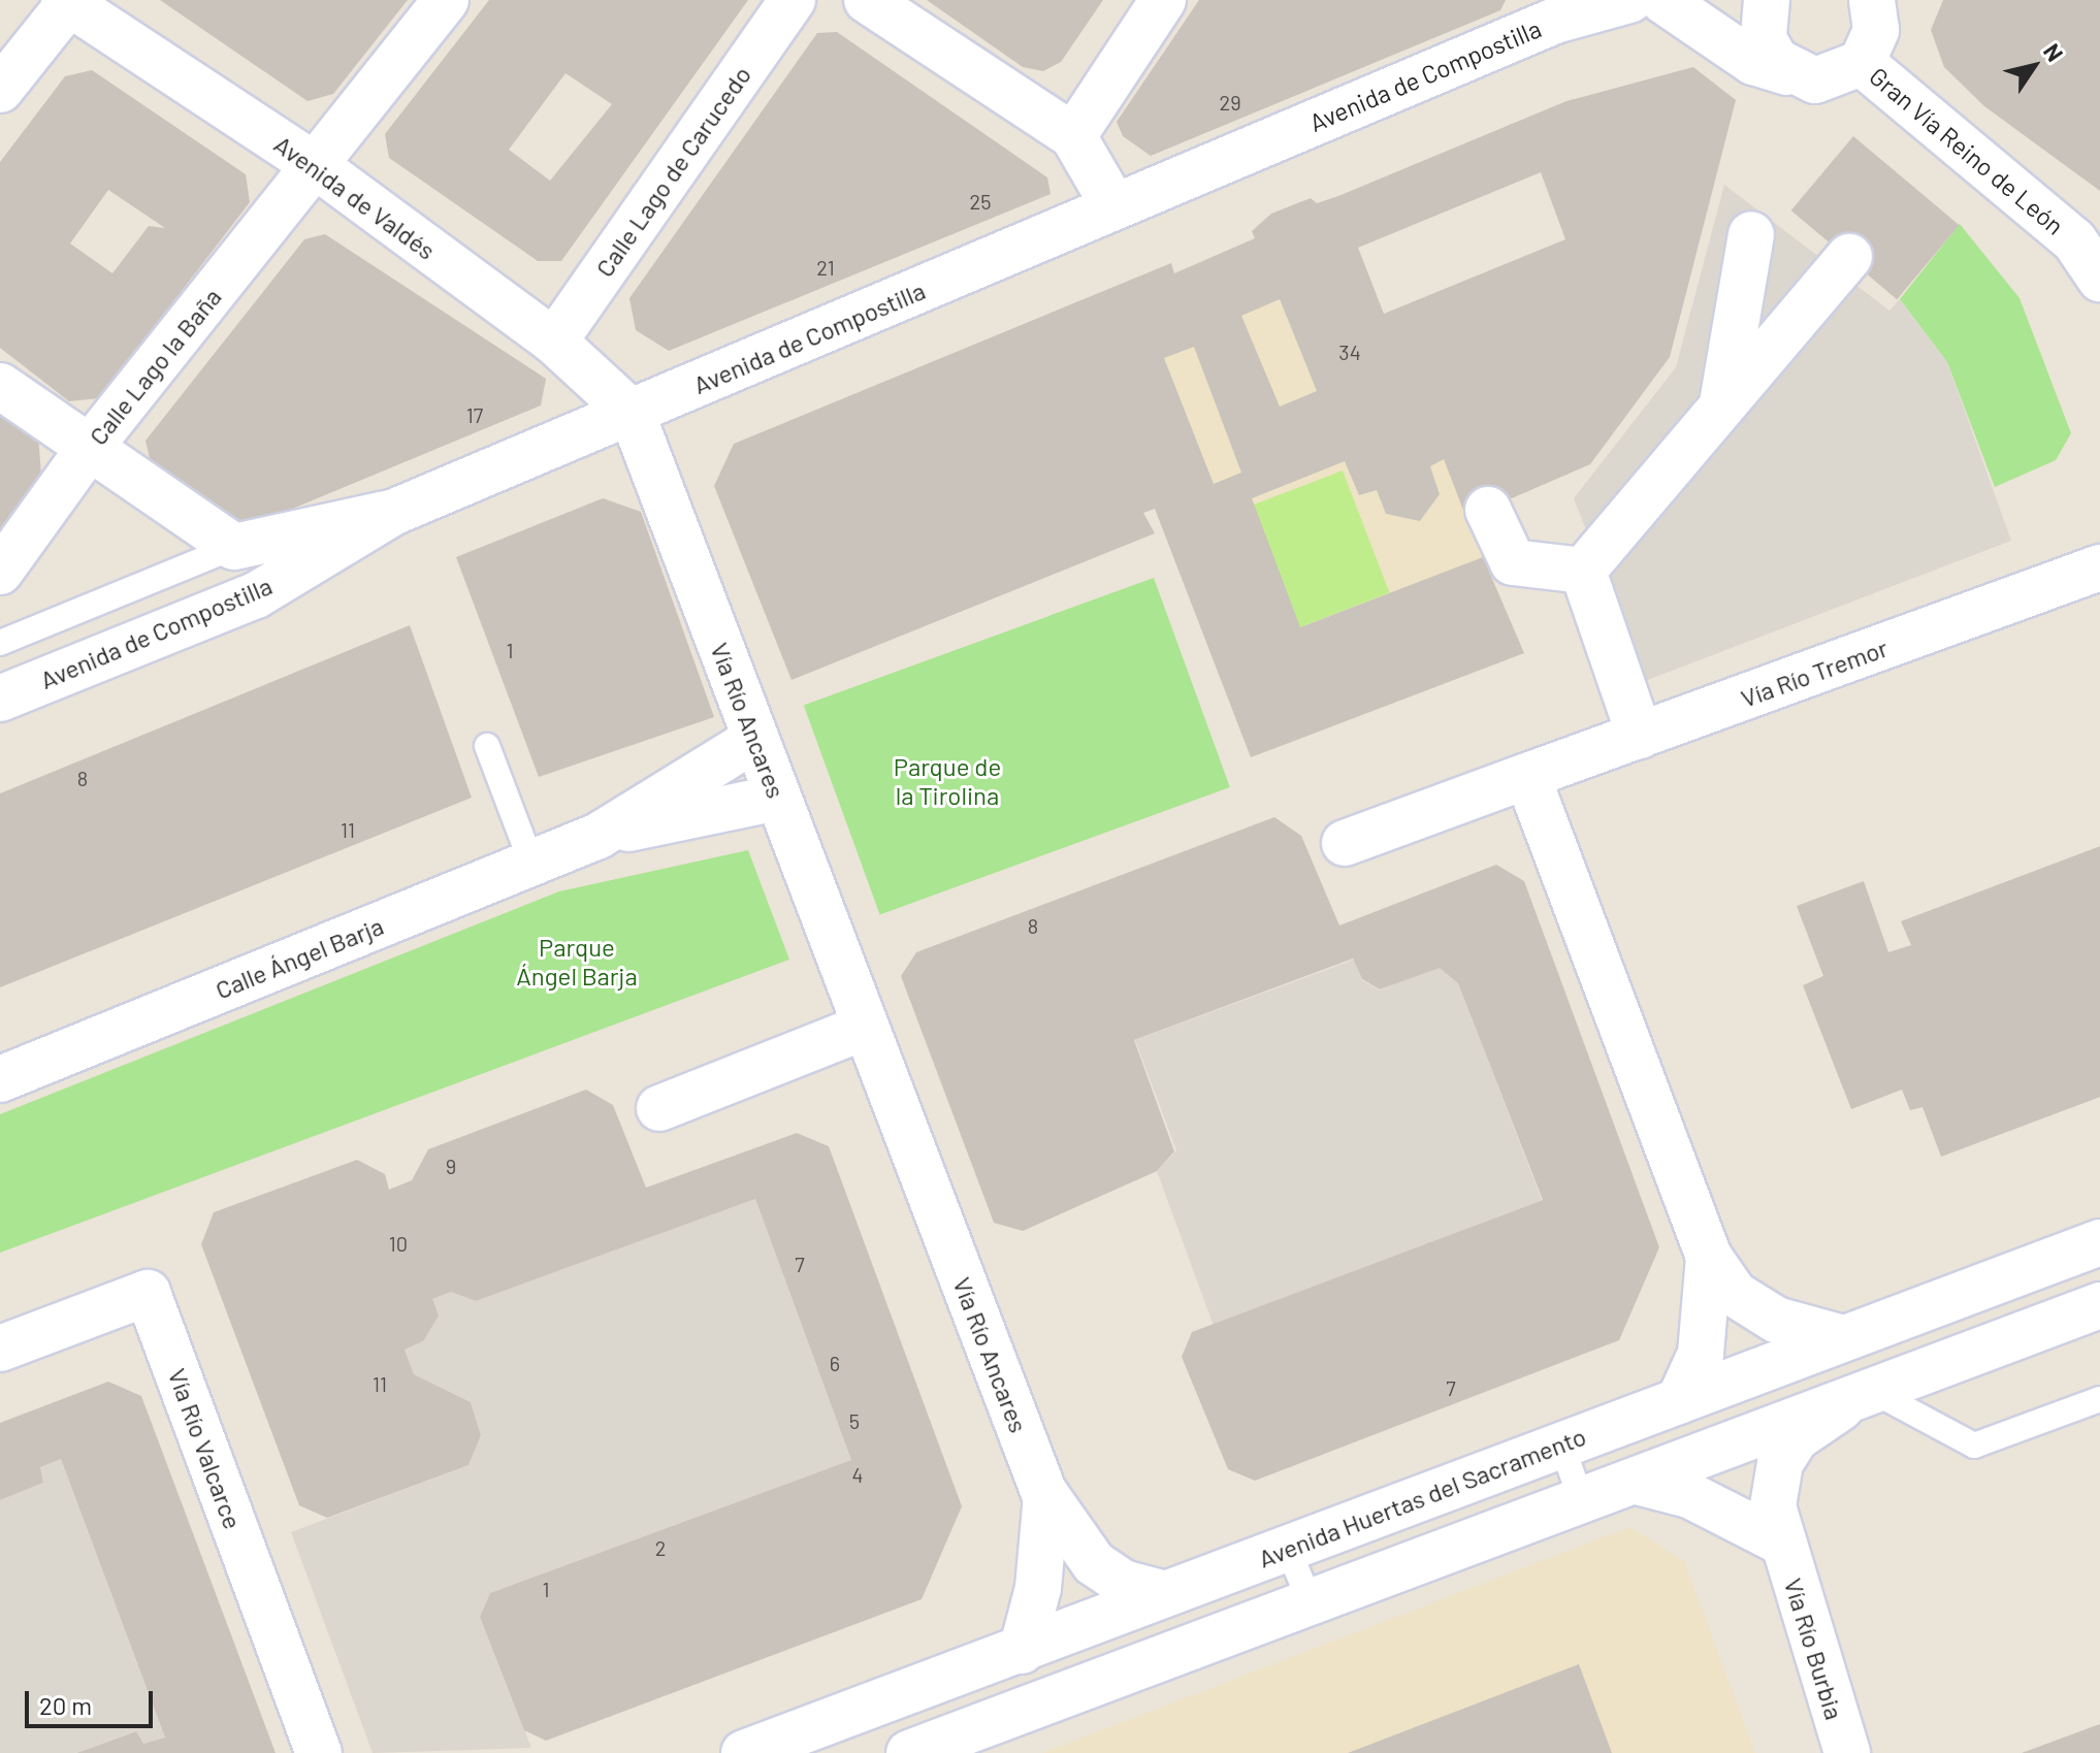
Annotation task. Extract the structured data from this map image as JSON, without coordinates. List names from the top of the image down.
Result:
{
  "streets": {
    "street": [
      "Avenida de Compostilla",
      "Gran Vía Reino de León",
      "Calle Lago de Carucedo",
      "Avenida de Valdés",
      "Calle Lago la Baña",
      "Vía Río Tremor",
      "Vía Río Ancares",
      "Calle Ángel Barja",
      "Vía Río Valcarce",
      "Avenida Huertas del Sacramento",
      "Vía Río Burbia"
    ]
  },
  "crossings": [
    ["Avenida de Compostilla", "Avenida de Valdés"],
    ["Avenida de Compostilla", "Vía Río Ancares"],
    ["Calle Lago de Carucedo", "Avenida de Valdés"],
    ["Avenida de Valdés", "Calle Lago la Baña"],
    ["Avenida de Valdés", "Vía Río Ancares"],
    ["Vía Río Ancares", "Calle Ángel Barja"],
    ["Vía Río Ancares", "Avenida Huertas del Sacramento"]
  ],
  "parks": ["Parque de la Tirolina", "Parque Ángel Barja"],
  "house_numbers": [
    "29",
    "25",
    "21",
    "34",
    "17",
    "1",
    "8",
    "11",
    "8",
    "9",
    "10",
    "7",
    "6",
    "11",
    "7",
    "5",
    "4",
    "2",
    "1"
  ],
  "scale_bar": "20 m",
  "north": "top right"
}
